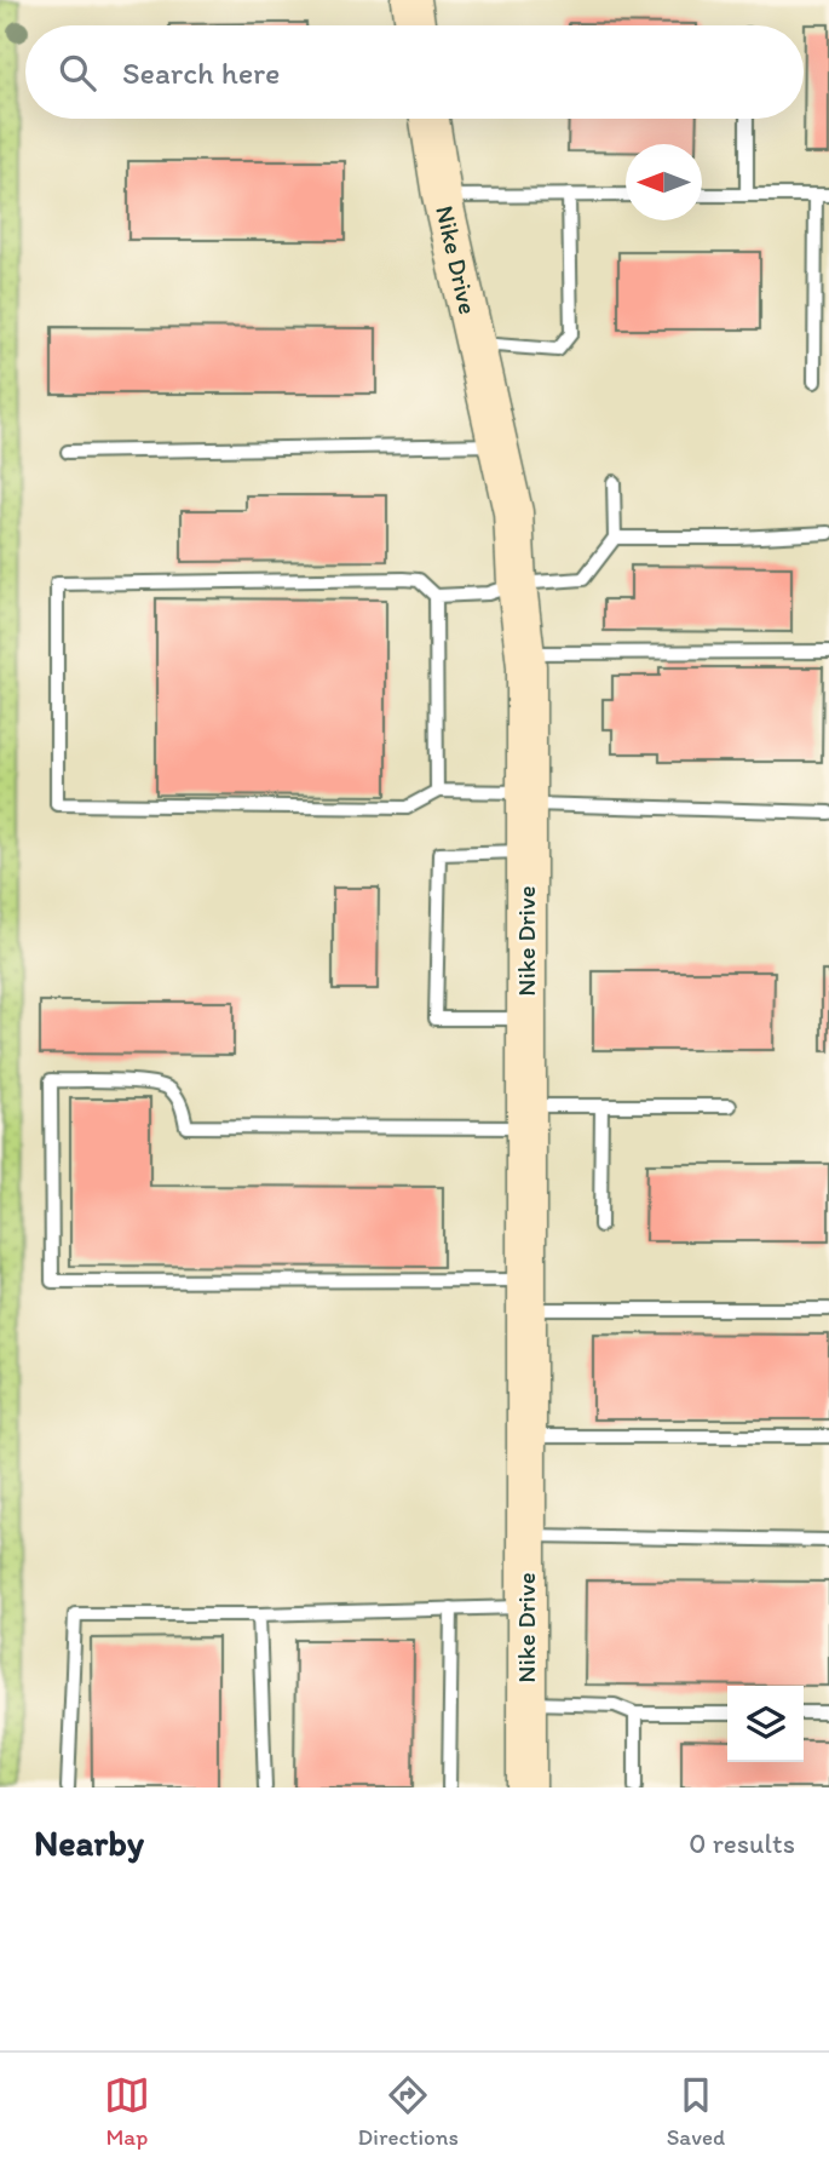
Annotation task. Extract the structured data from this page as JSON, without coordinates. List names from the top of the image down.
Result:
{
  "streets": {
    "street": ["Nike Drive"]
  },
  "north": "left",
  "page": {
    "search": "Search here",
    "heading": ["Nearby", "0 results"],
    "nav": ["Map", "Directions", "Saved"]
  }
}
